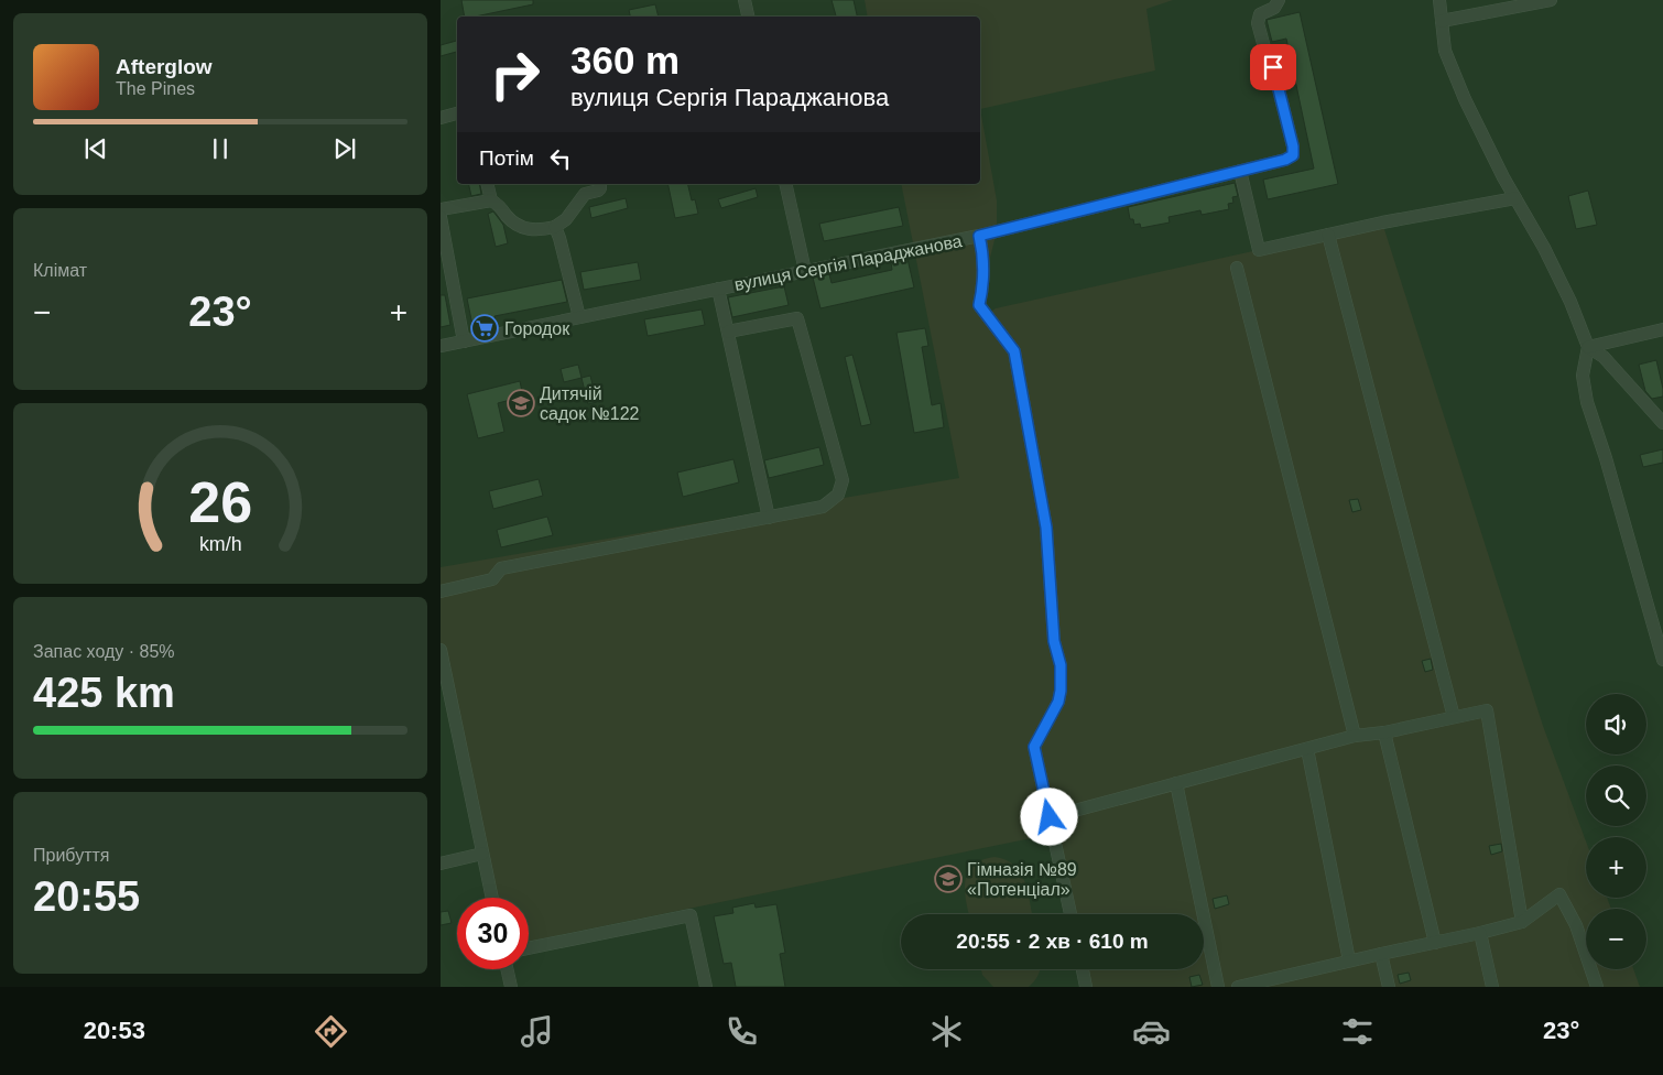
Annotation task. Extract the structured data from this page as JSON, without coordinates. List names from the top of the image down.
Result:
{
  "streets": {
    "street": ["вулиця Сергія Параджанова"]
  },
  "places": {
    "supermarket": ["Городок"],
    "school or university": ["Дитячій садок №122", "Гімназія №89 «Потенціал»"]
  },
  "page": {
    "turn": ["360 m", "вулиця Сергія Параджанова"],
    "song": ["Afterglow", "The Pines"],
    "then": "Потім",
    "tile": [
      "Клімат",
      ["Запас ходу · 85%", "425 km"],
      ["Прибуття", "20:55"]
    ],
    "heat": ["−", "23°", "+"],
    "map_buttons": ["+", "−"],
    "limit": "30",
    "trip": "20:55 · 2 хв · 610 m",
    "tabs": ["20:53", "23°"],
    "gauge": ["26", "km/h"]
  }
}
